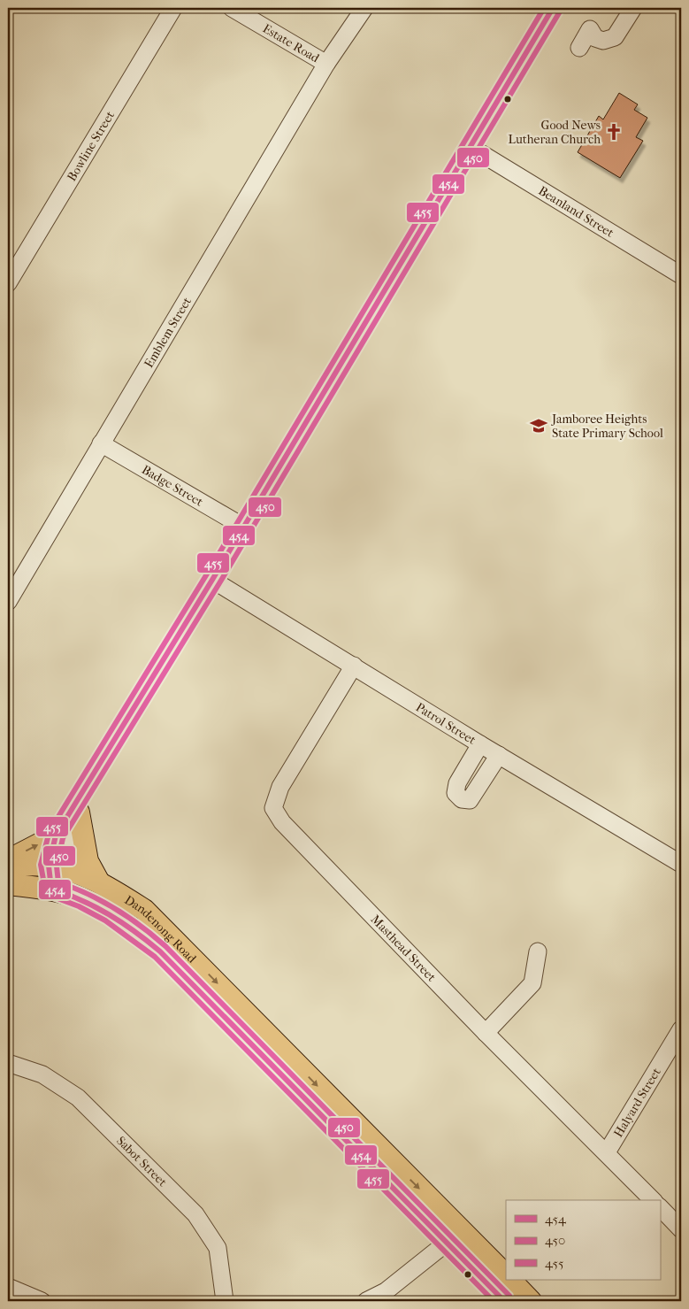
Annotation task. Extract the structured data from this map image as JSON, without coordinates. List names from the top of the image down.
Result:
{
  "streets": {
    "main road": ["Dandenong Road"],
    "street": [
      "Estate Road",
      "Bowline Street",
      "Beanland Street",
      "Emblem Street",
      "Badge Street",
      "Patrol Street",
      "Masthead Street",
      "Halyard Street",
      "Sabot Street"
    ]
  },
  "crossings": [
    ["Estate Road", "Emblem Street"],
    ["Emblem Street", "Badge Street"],
    ["Patrol Street", "Masthead Street"],
    ["Masthead Street", "Halyard Street"]
  ],
  "places": {
    "church": ["Good News Lutheran Church"],
    "school or university": ["Jamboree Heights State Primary School"]
  },
  "lines": ["transit line 454", "transit line 455", "transit line 450"],
  "legend": ["454", "450", "455"]
}
